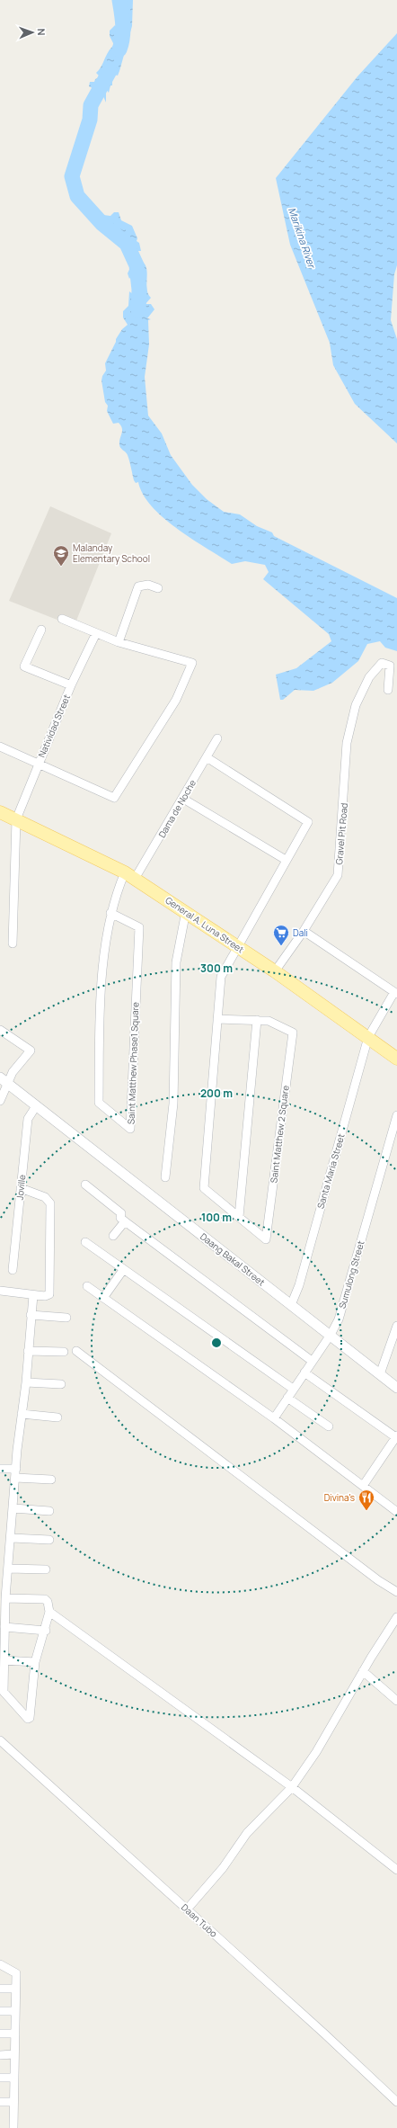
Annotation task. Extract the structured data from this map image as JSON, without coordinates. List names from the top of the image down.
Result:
{
  "streets": {
    "main road": ["General A. Luna Street"],
    "street": [
      "Natividad Street",
      "Dama de Noche",
      "Gravel Pit Road",
      "Saint Matthew Phase1 Square",
      "Saint Matthew 2 Square",
      "Santa Maria Street",
      "Joville",
      "Daang Bakal Street",
      "Sumulong Street",
      "Daan Tubo"
    ]
  },
  "crossings": [
    ["Natividad Street", "General A. Luna Street"],
    ["Dama de Noche", "General A. Luna Street"],
    ["Dama de Noche", "Saint Matthew Phase1 Square"],
    ["Dama de Noche", "Saint Matthew 2 Square"],
    ["Gravel Pit Road", "General A. Luna Street"],
    ["General A. Luna Street", "Saint Matthew Phase1 Square"],
    ["General A. Luna Street", "Saint Matthew 2 Square"],
    ["General A. Luna Street", "Santa Maria Street"],
    ["Santa Maria Street", "Daang Bakal Street"],
    ["Joville", "Daang Bakal Street"],
    ["Daang Bakal Street", "Sumulong Street"]
  ],
  "water": ["Marikina River"],
  "places": {
    "school or university": ["Malanday Elementary School"],
    "supermarket": ["Dali"],
    "restaurant": ["Divina's"]
  },
  "north": "right",
  "rings": ["300 m", "200 m", "100 m"]
}
